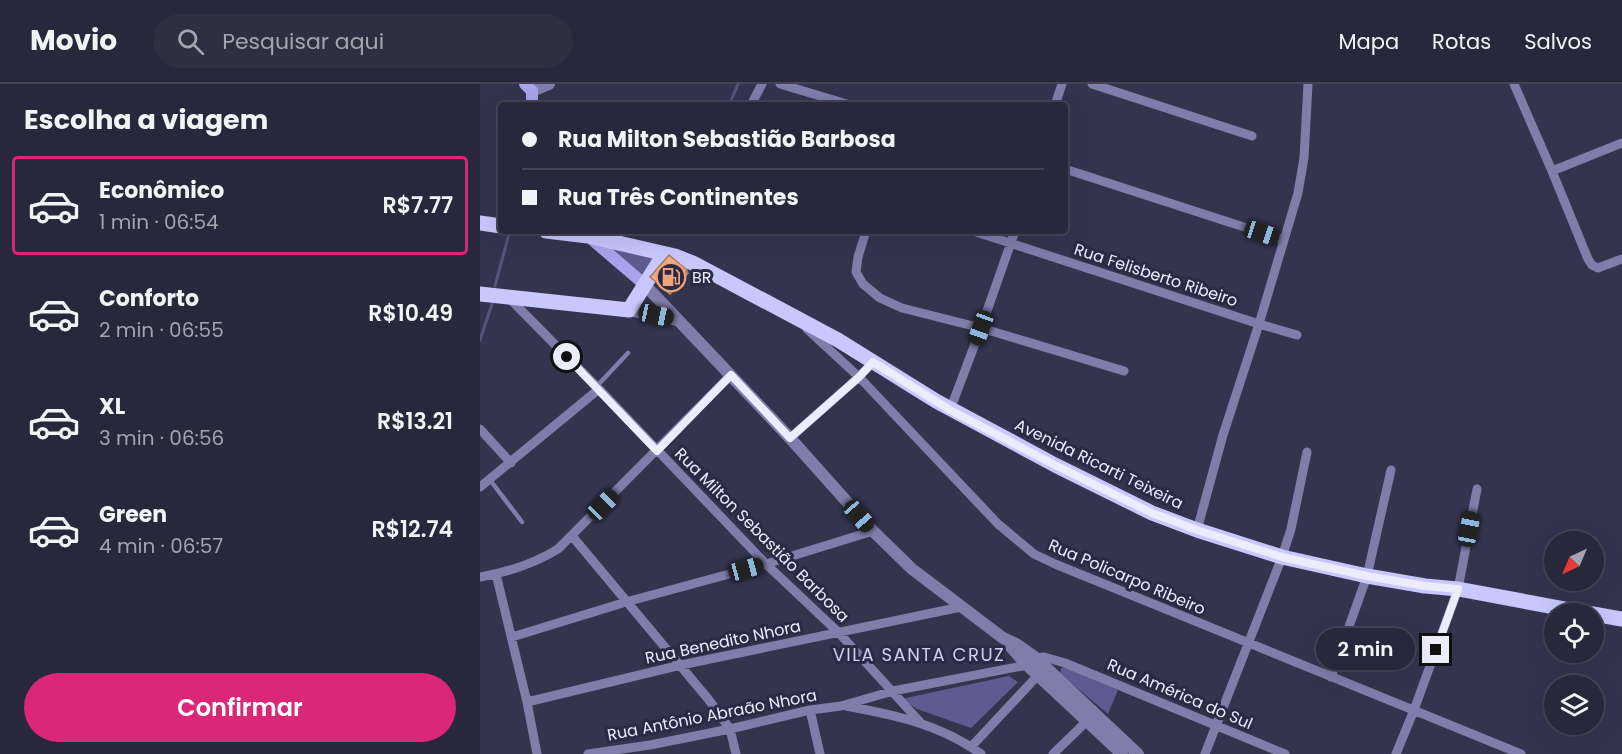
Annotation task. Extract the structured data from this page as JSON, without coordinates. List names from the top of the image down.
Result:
{
  "streets": {
    "main road": ["Avenida Ricarti Teixeira"],
    "street": [
      "Rua Felisberto Ribeiro",
      "Rua Milton Sebastião Barbosa",
      "Rua Policarpo Ribeiro",
      "Rua Benedito Nhora",
      "Rua América do Sul",
      "Rua Antônio Abraão Nhora"
    ]
  },
  "crossings": [
    ["Avenida Ricarti Teixeira", "Rua Policarpo Ribeiro"],
    ["Rua Milton Sebastião Barbosa", "Rua Benedito Nhora"]
  ],
  "districts": ["VILA SANTA CRUZ"],
  "places": {
    "fuel station": ["BR"]
  },
  "north": "bottom left",
  "page": {
    "header": "Movio",
    "search": "Pesquisar aqui",
    "nav": ["Mapa", "Rotas", "Salvos"],
    "heading": "Escolha a viagem",
    "banner": ["Rua Milton Sebastião Barbosa", "Rua Três Continentes"],
    "list": [
      {
        "name": "Econômico",
        "note": "1 min · 06:54",
        "value": "R$7.77"
      },
      {
        "name": "Conforto",
        "note": "2 min · 06:55",
        "value": "R$10.49"
      },
      {
        "name": "XL",
        "note": "3 min · 06:56",
        "value": "R$13.21"
      },
      {
        "name": "Green",
        "note": "4 min · 06:57",
        "value": "R$12.74"
      }
    ],
    "bubble": "2 min",
    "buttons": "Confirmar"
  }
}
